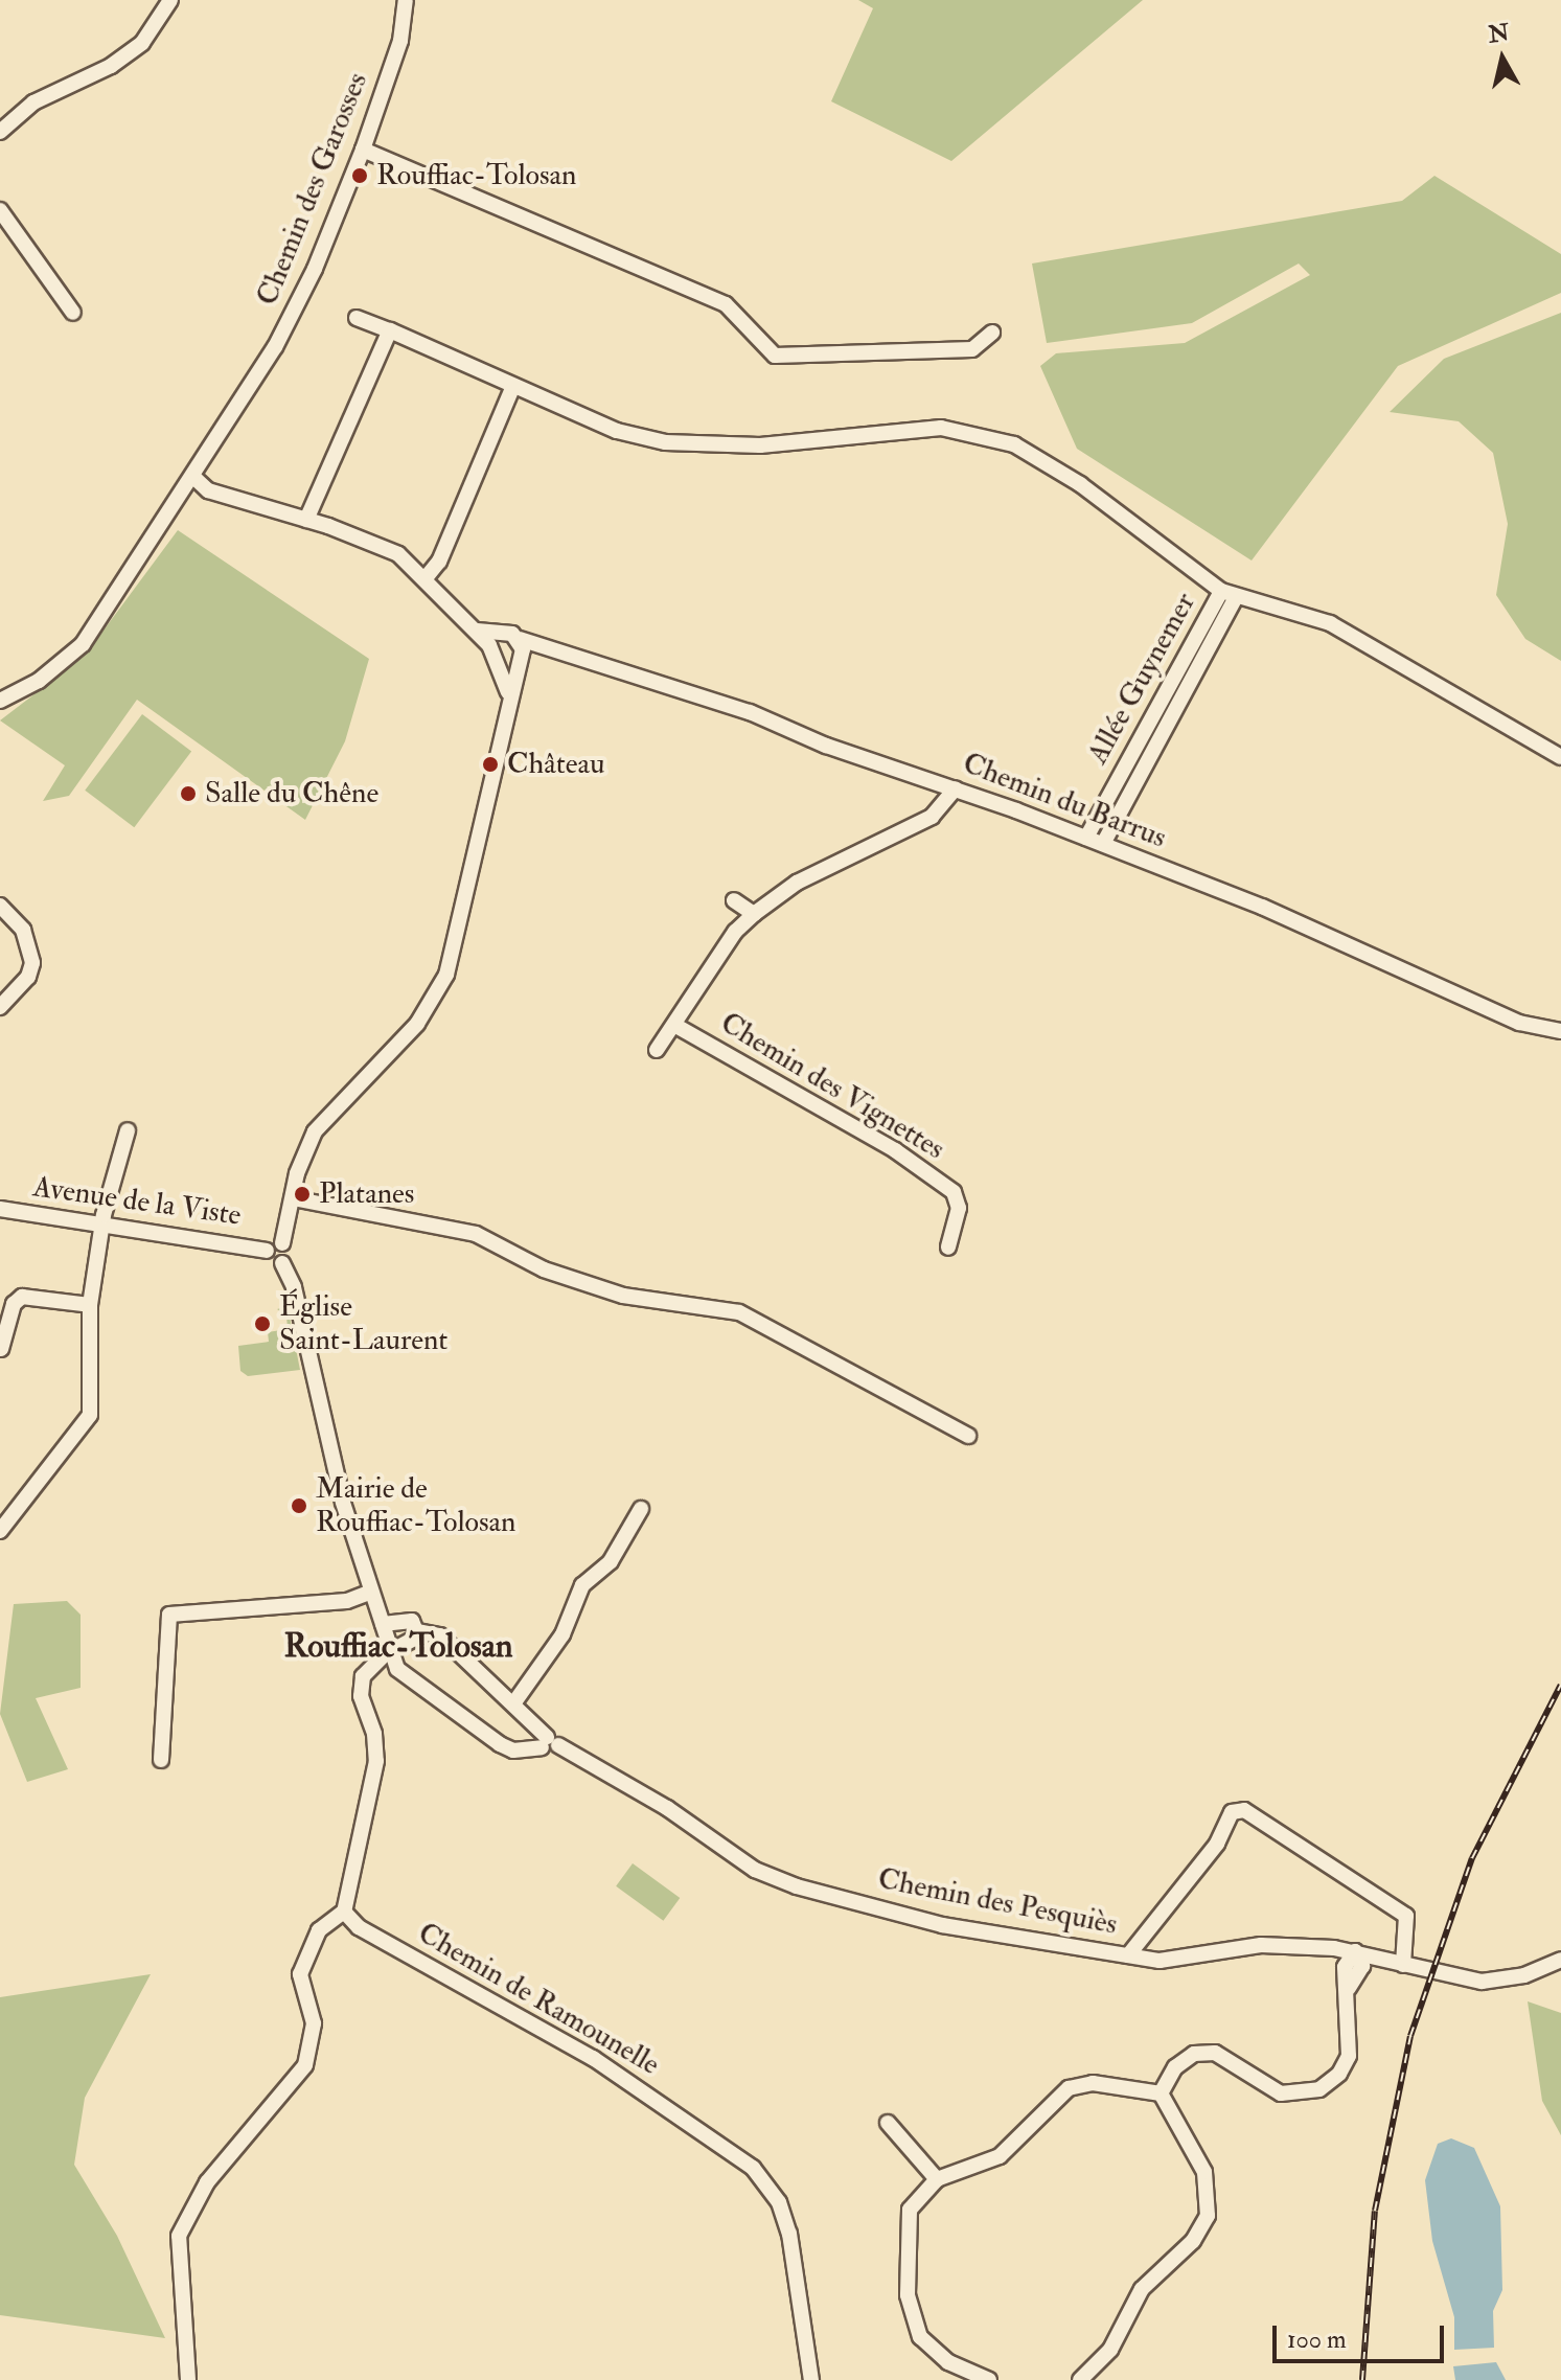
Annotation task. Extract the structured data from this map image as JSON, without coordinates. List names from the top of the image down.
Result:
{
  "streets": {
    "street": [
      "Chemin des Garosses",
      "Allée Guynemer",
      "Chemin du Barrus",
      "Chemin des Vignettes",
      "Avenue de la Viste",
      "Chemin des Pesquiès",
      "Chemin de Ramounelle"
    ]
  },
  "crossings": [
    ["Allée Guynemer", "Chemin du Barrus"]
  ],
  "districts": ["Rouffiac-Tolosan"],
  "places": [
    "Rouffiac-Tolosan",
    "Château",
    "Salle du Chêne",
    "Platanes",
    "Église Saint-Laurent",
    "Mairie de Rouffiac-Tolosan"
  ],
  "scale_bar": "100 m",
  "north": "top"
}
